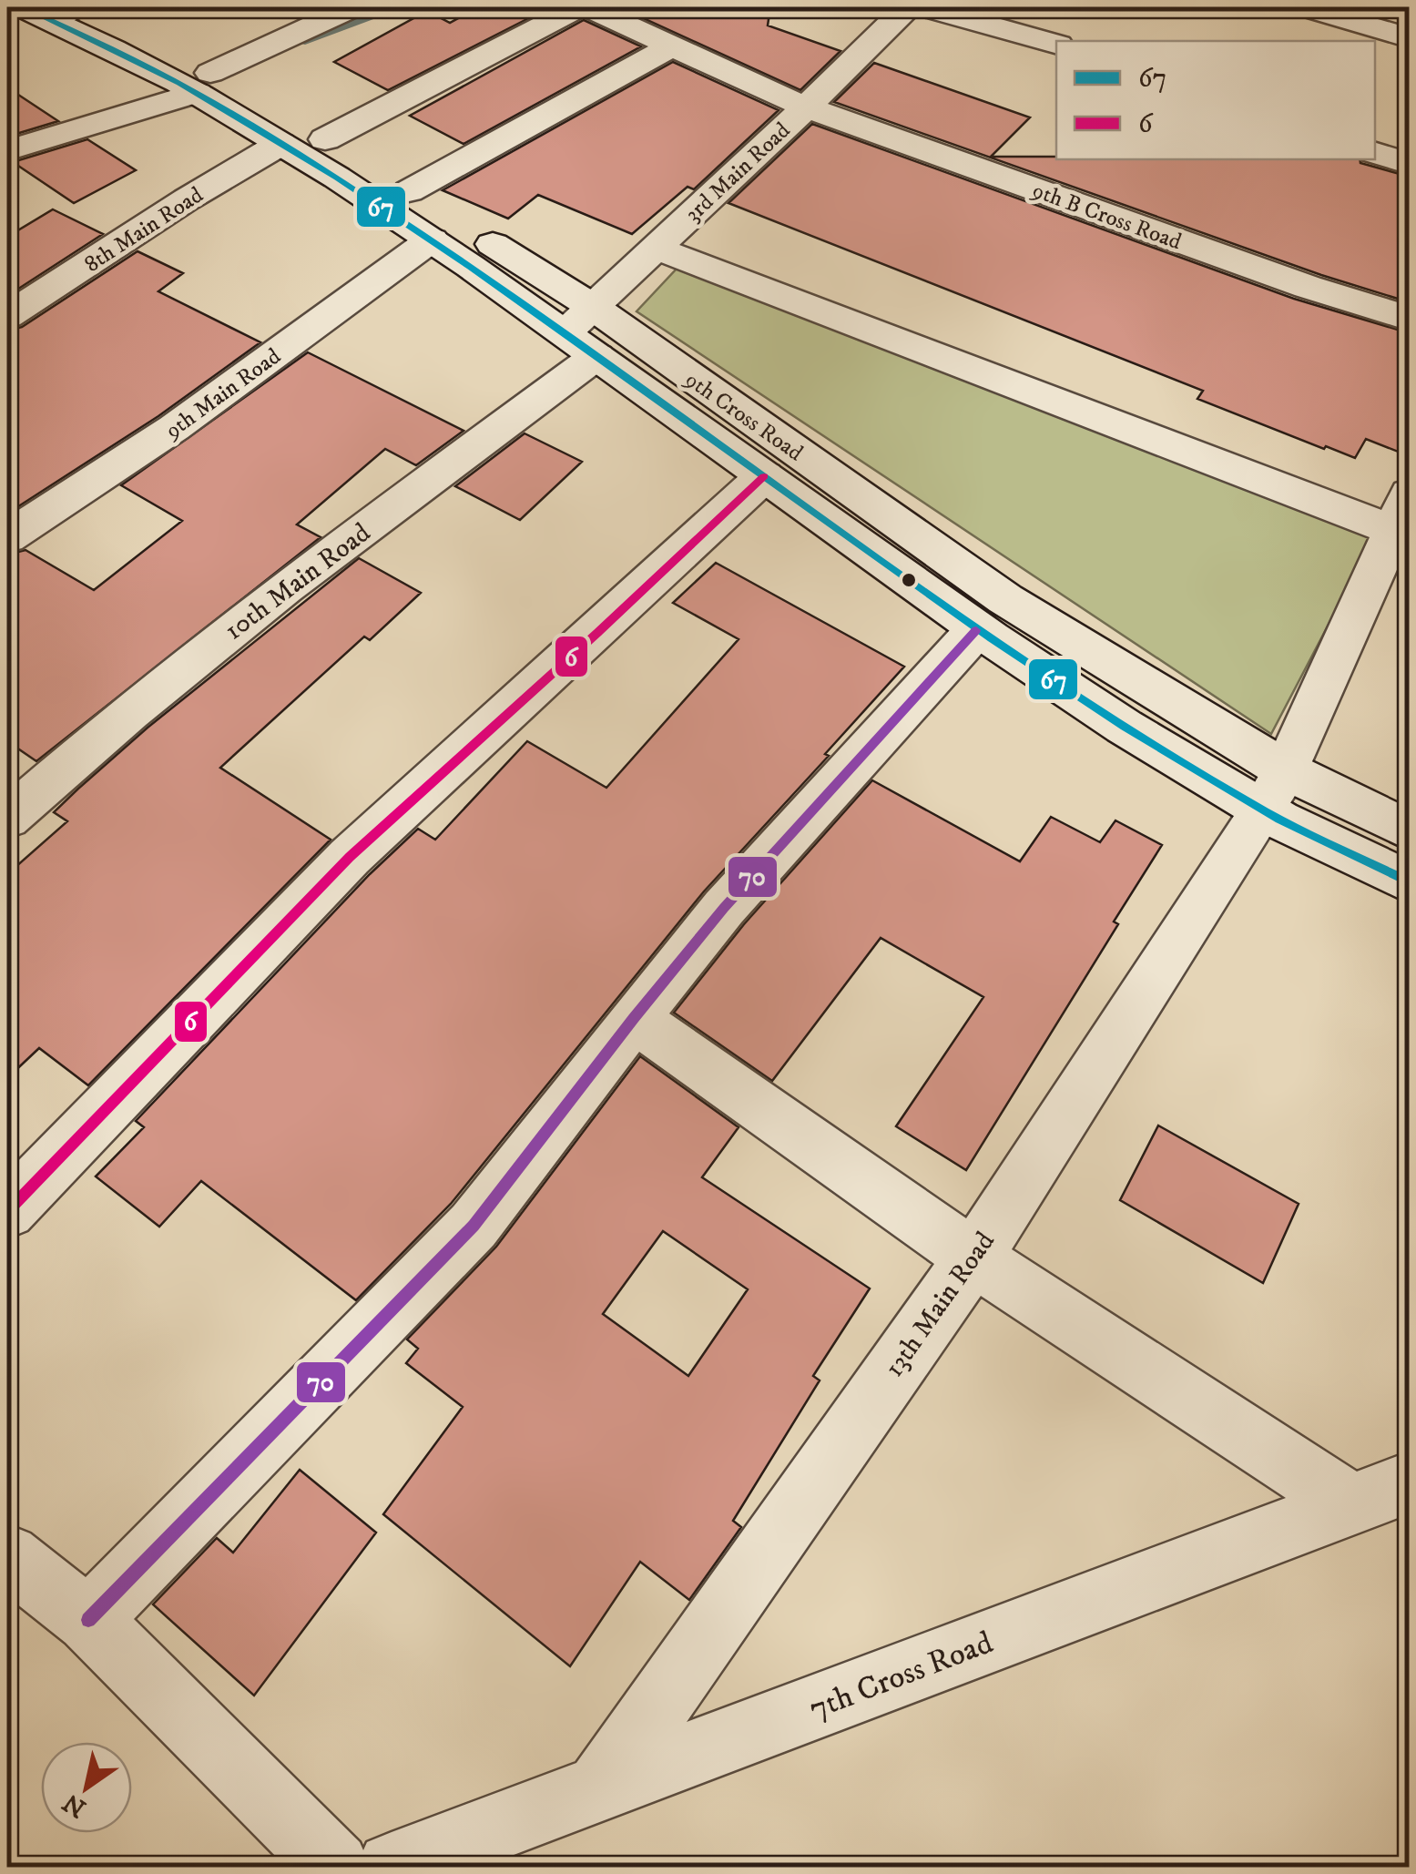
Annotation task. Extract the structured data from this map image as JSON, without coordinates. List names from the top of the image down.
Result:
{
  "streets": {
    "street": [
      "3rd Main Road",
      "9th B Cross Road",
      "8th Main Road",
      "9th Main Road",
      "9th Cross Road",
      "10th Main Road",
      "13th Main Road",
      "7th Cross Road"
    ]
  },
  "crossings": [
    ["3rd Main Road", "9th B Cross Road"],
    ["3rd Main Road", "9th Cross Road"],
    ["3rd Main Road", "10th Main Road"],
    ["8th Main Road", "9th Cross Road"],
    ["9th Main Road", "9th Cross Road"],
    ["9th Cross Road", "10th Main Road"],
    ["9th Cross Road", "13th Main Road"],
    ["13th Main Road", "7th Cross Road"]
  ],
  "lines": ["transit line 67", "transit line 6", "transit line 70"],
  "legend": ["67", "6"],
  "north": "bottom left"
}
